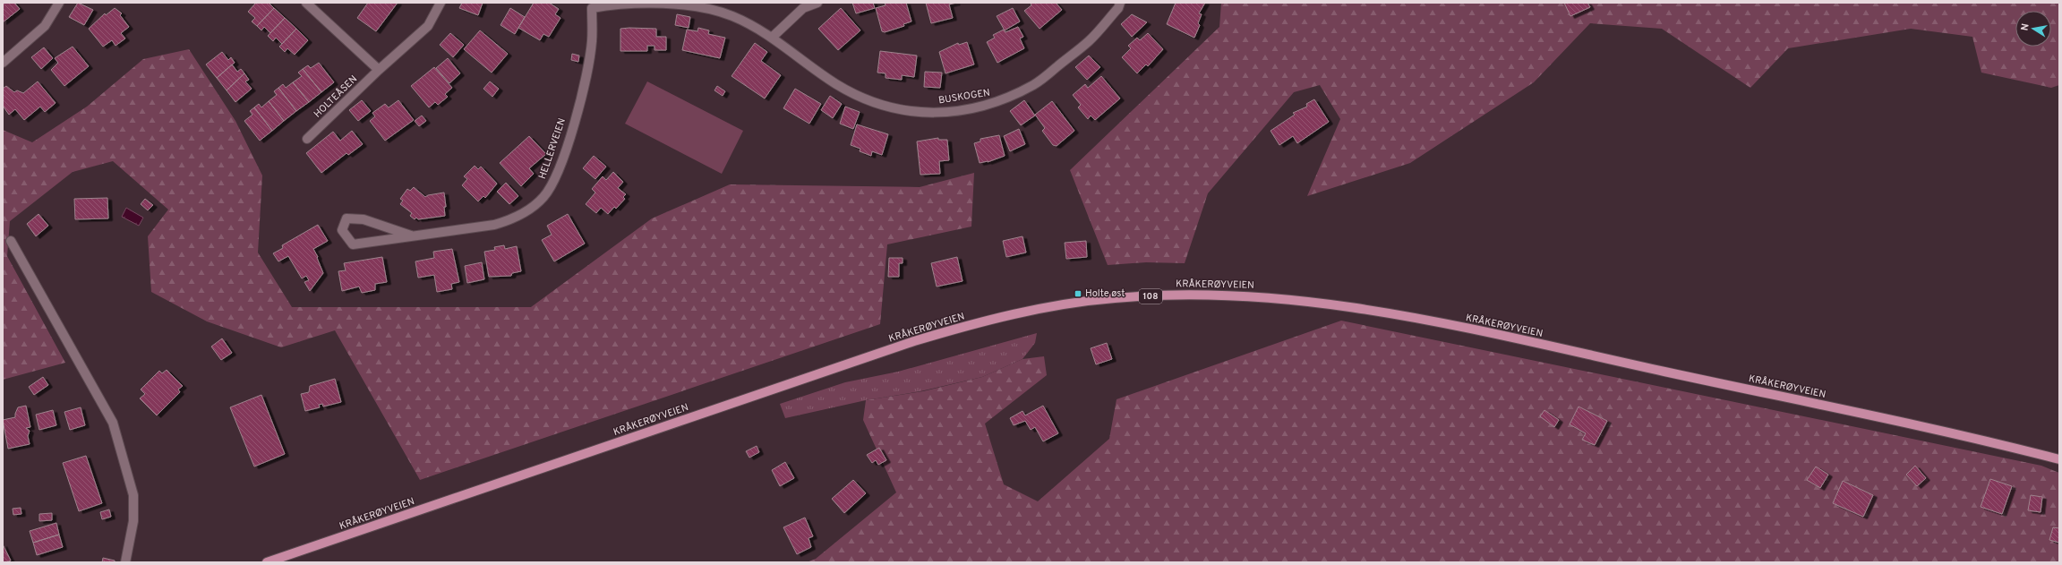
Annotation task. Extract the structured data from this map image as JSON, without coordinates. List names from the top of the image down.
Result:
{
  "streets": {
    "main road": ["KRÅKERØYVEIEN", "108"],
    "street": ["HOLTEÅSEN", "BUSKOGEN", "HELLERVEIEN"]
  },
  "crossings": [
    ["BUSKOGEN", "HELLERVEIEN"]
  ],
  "places": {
    "transit": ["Holte øst"]
  },
  "north": "left"
}
